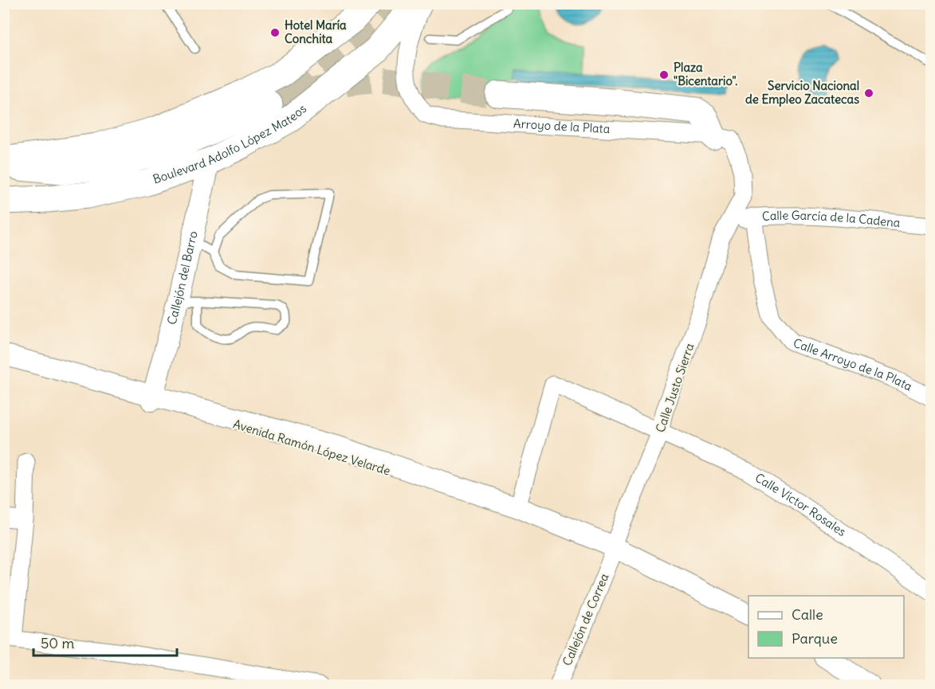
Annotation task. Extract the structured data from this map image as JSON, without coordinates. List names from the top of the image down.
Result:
{
  "streets": {
    "main road": ["Boulevard Adolfo López Mateos"],
    "street": [
      "Arroyo de la Plata",
      "Calle García de la Cadena",
      "Callejón del Barro",
      "Calle Arroyo de la Plata",
      "Calle Justo Sierra",
      "Avenida Ramón López Velarde",
      "Calle Víctor Rosales",
      "Callejón de Correa"
    ]
  },
  "crossings": [
    ["Arroyo de la Plata", "Calle García de la Cadena"],
    ["Arroyo de la Plata", "Calle Justo Sierra"],
    ["Boulevard Adolfo López Mateos", "Callejón del Barro"],
    ["Calle García de la Cadena", "Calle Arroyo de la Plata"],
    ["Calle García de la Cadena", "Calle Justo Sierra"],
    ["Callejón del Barro", "Avenida Ramón López Velarde"],
    ["Calle Justo Sierra", "Avenida Ramón López Velarde"],
    ["Calle Justo Sierra", "Calle Víctor Rosales"],
    ["Calle Justo Sierra", "Callejón de Correa"],
    ["Avenida Ramón López Velarde", "Calle Víctor Rosales"],
    ["Avenida Ramón López Velarde", "Callejón de Correa"]
  ],
  "places": ["Hotel María Conchita", "Plaza \"Bicentario\".", "Servicio Nacional de Empleo Zacatecas"],
  "legend": ["Calle", "Parque"],
  "scale_bar": "50 m"
}
